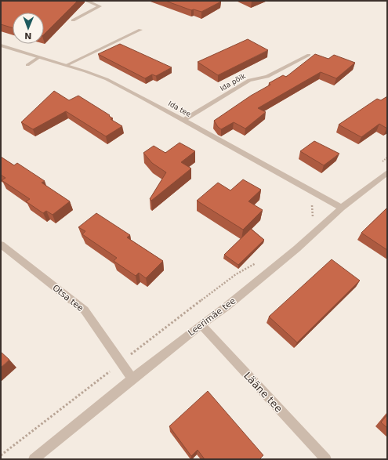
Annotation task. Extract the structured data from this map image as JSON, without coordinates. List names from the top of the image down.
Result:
{
  "streets": {
    "street": [
      "Ida põik",
      "Ida tee",
      "Otsa tee",
      "Leerimäe tee",
      "Lääne tee"
    ]
  },
  "crossings": [
    ["Ida põik", "Ida tee"],
    ["Ida tee", "Leerimäe tee"],
    ["Otsa tee", "Leerimäe tee"],
    ["Leerimäe tee", "Lääne tee"]
  ],
  "north": "bottom"
}
